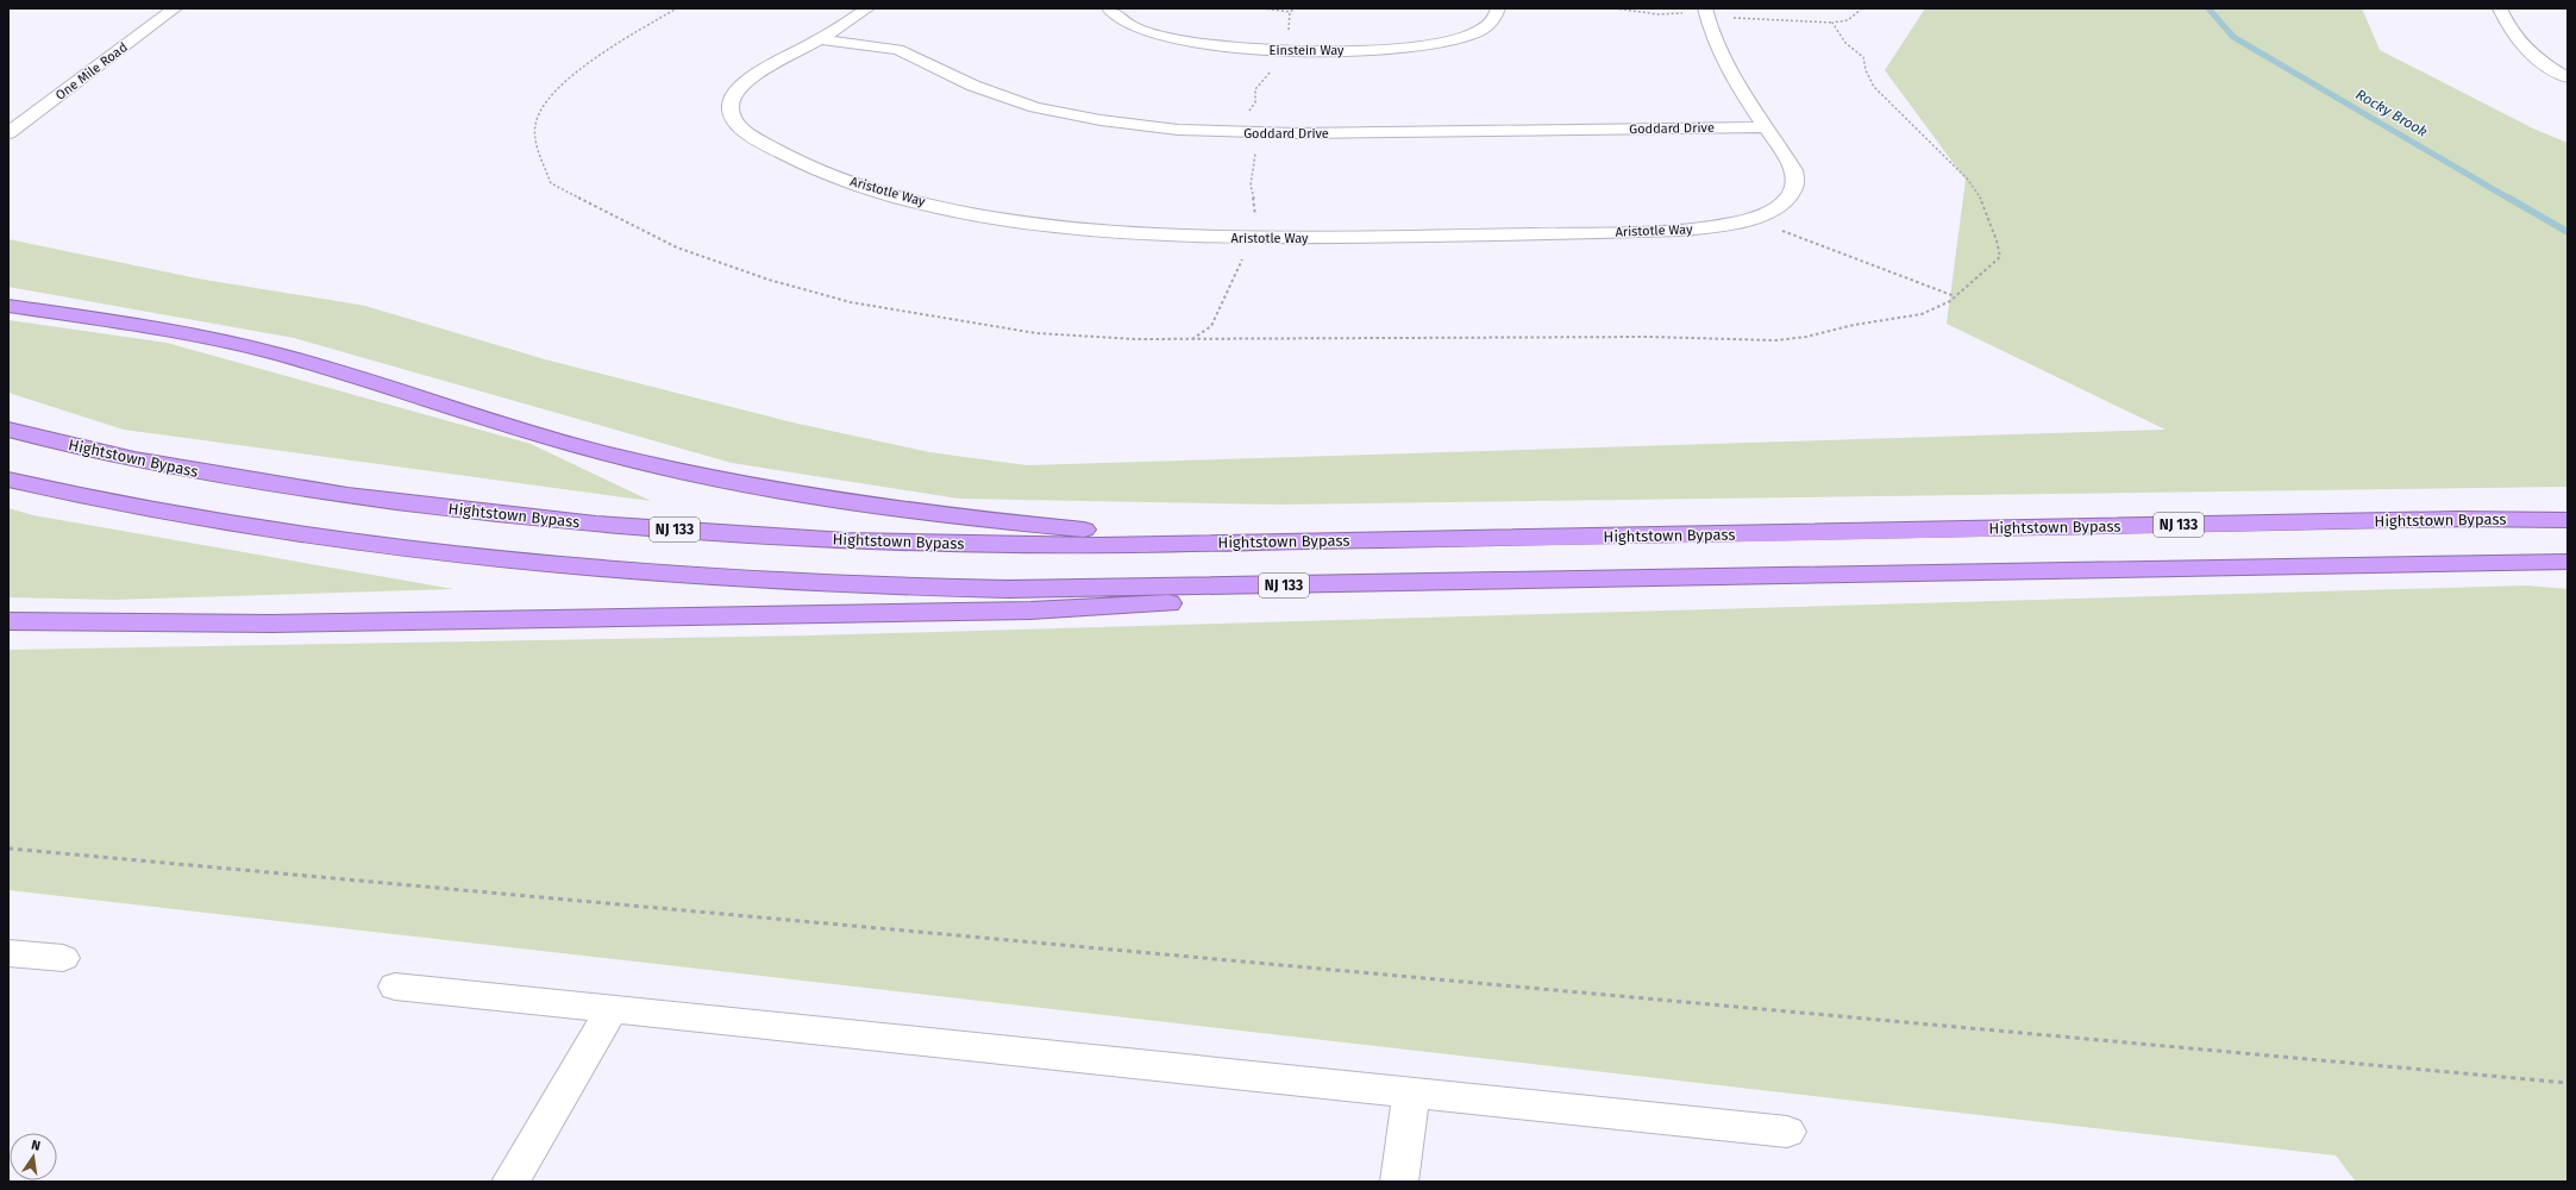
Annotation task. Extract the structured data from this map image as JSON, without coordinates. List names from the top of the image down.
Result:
{
  "streets": {
    "highway": ["Hightstown Bypass", "NJ 133"],
    "street": [
      "Einstein Way",
      "One Mile Road",
      "Goddard Drive",
      "Aristotle Way"
    ]
  },
  "crossings": [
    ["Goddard Drive", "Aristotle Way"]
  ],
  "water": ["Rocky Brook"],
  "north": "top"
}
